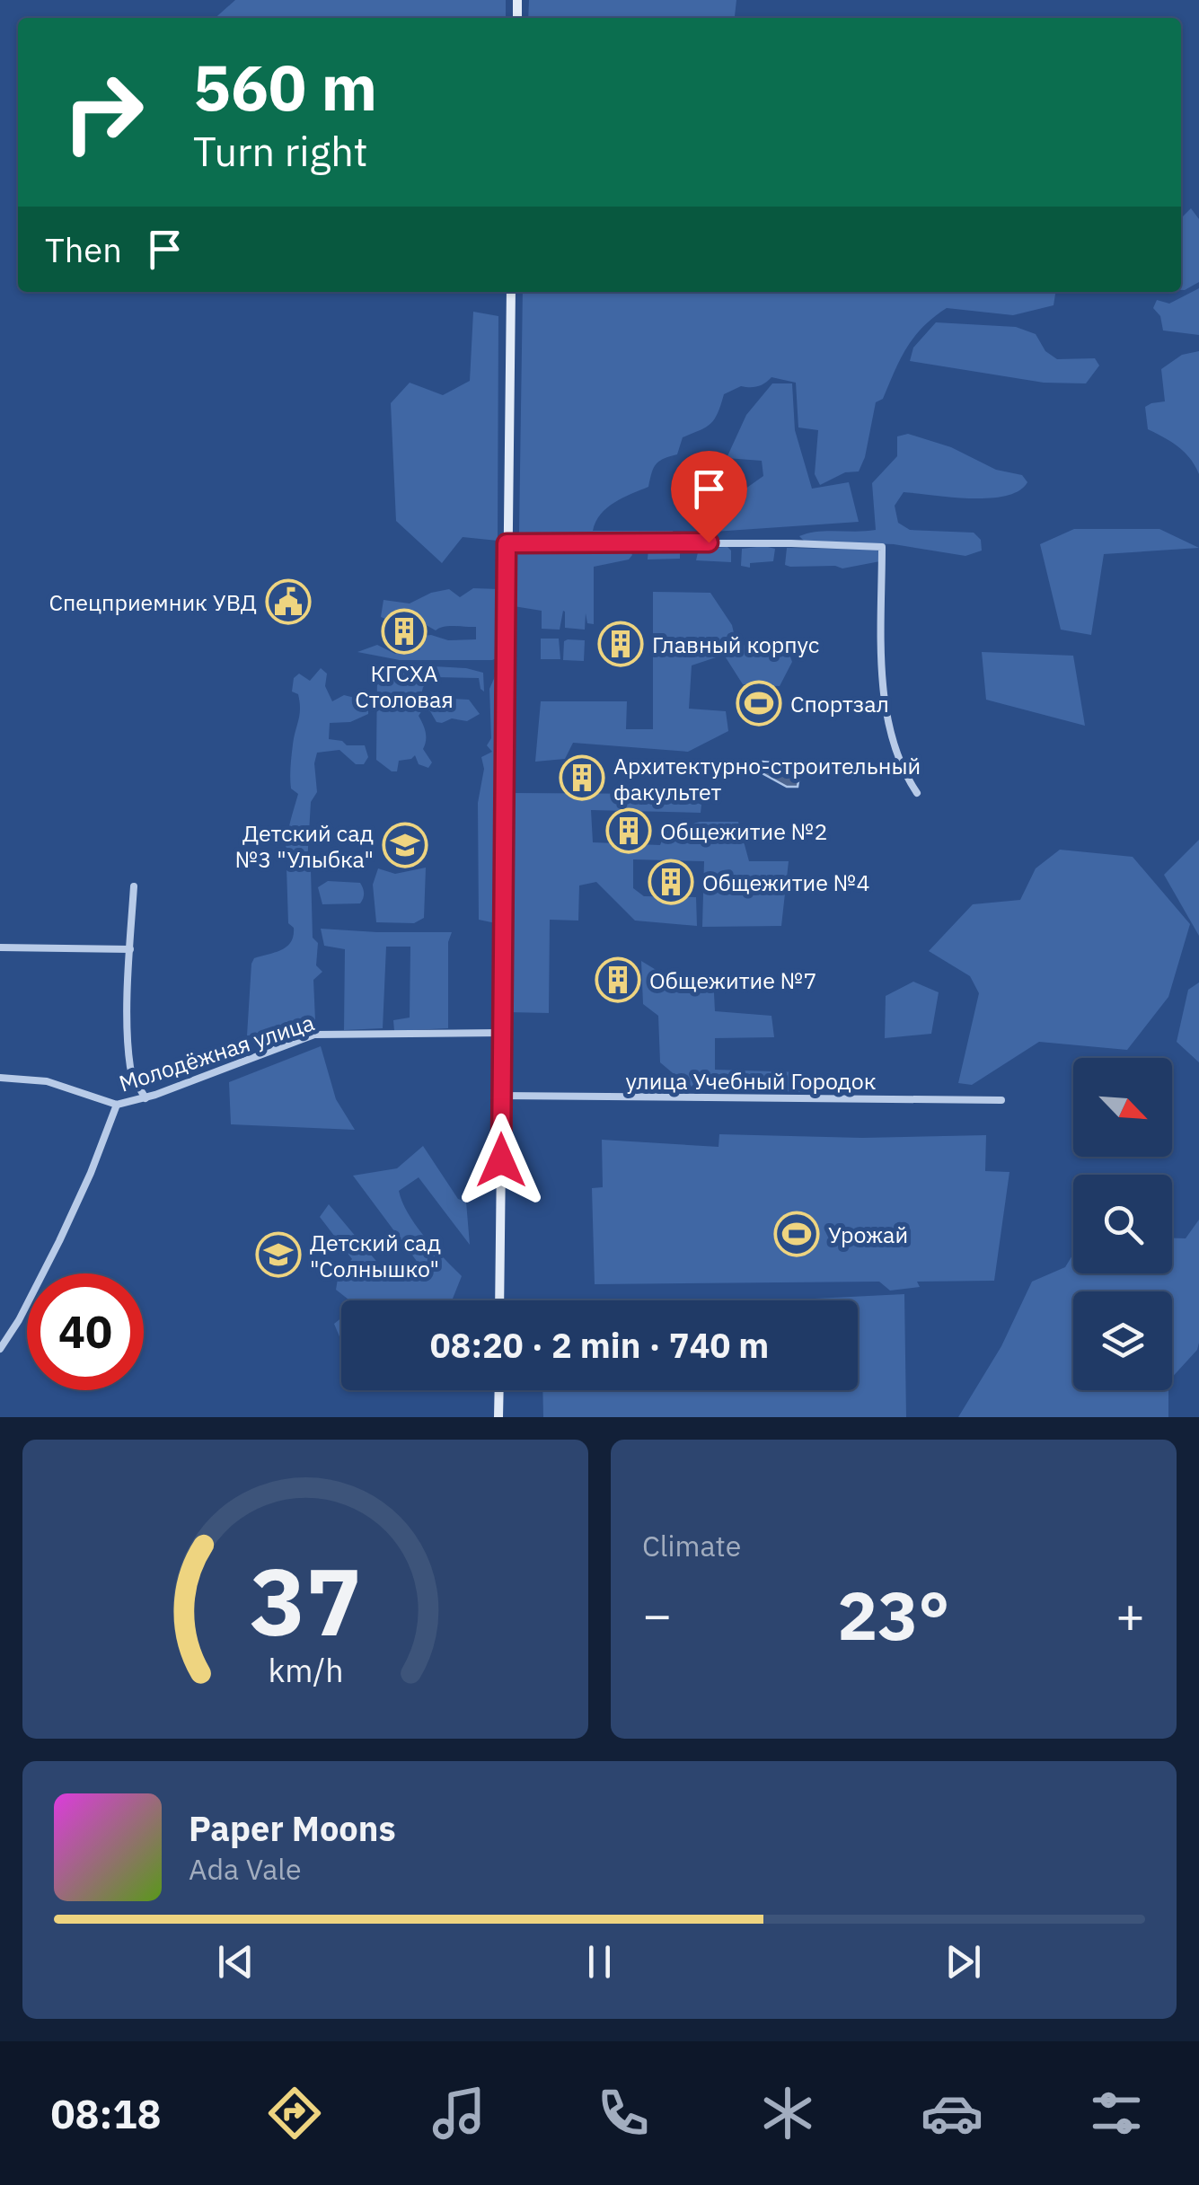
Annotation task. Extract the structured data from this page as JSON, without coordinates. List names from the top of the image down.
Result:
{
  "streets": {
    "street": ["Молодёжная улица", "улица Учебный Городок"]
  },
  "places": {
    "public building": ["Спецприемник УВД"],
    "building": [
      "КГСХА Столовая",
      "Главный корпус",
      "Архитектурно-строительный факультет",
      "Общежитие №2",
      "Общежитие №4",
      "Общежитие №7"
    ],
    "sports": ["Спортзал", "Урожай"],
    "school or university": ["Детский сад №3 \"Улыбка\"", "Детский сад \"Солнышко\""]
  },
  "north": "bottom right",
  "page": {
    "turn": ["560 m", "Turn right"],
    "then": "Then",
    "limit": "40",
    "trip": "08:20 · 2 min · 740 m",
    "tile": "Climate",
    "heat": ["−", "23°", "+"],
    "song": ["Paper Moons", "Ada Vale"],
    "tabs": "08:18",
    "gauge": ["37", "km/h"]
  }
}
